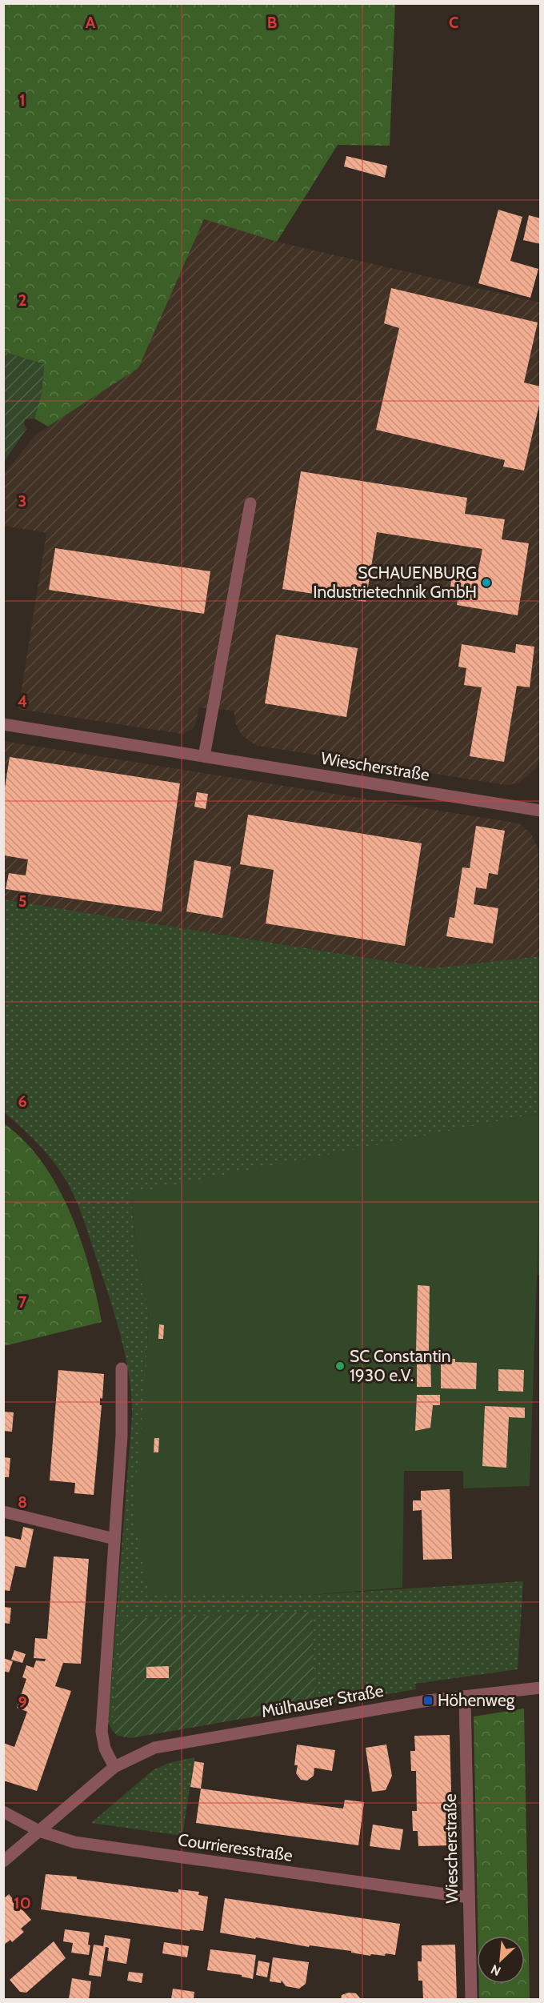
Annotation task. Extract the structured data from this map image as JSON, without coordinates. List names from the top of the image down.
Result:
{
  "streets": {
    "street": ["Wiescherstraße", "Mülhauser Straße", "Courrieresstraße"]
  },
  "crossings": [
    ["Wiescherstraße", "Mülhauser Straße"],
    ["Wiescherstraße", "Courrieresstraße"],
    ["Mülhauser Straße", "Courrieresstraße"]
  ],
  "places": {
    "other": ["SCHAUENBURG Industrietechnik GmbH", "SC Constantin 1930 e.V."],
    "transit": ["Höhenweg"]
  },
  "north": "bottom left",
  "grid": {
    "columns": ["A", "B", "C"],
    "rows": [
      "1",
      "2",
      "3",
      "4",
      "5",
      "6",
      "7",
      "8",
      "9",
      "10"
    ]
  }
}
